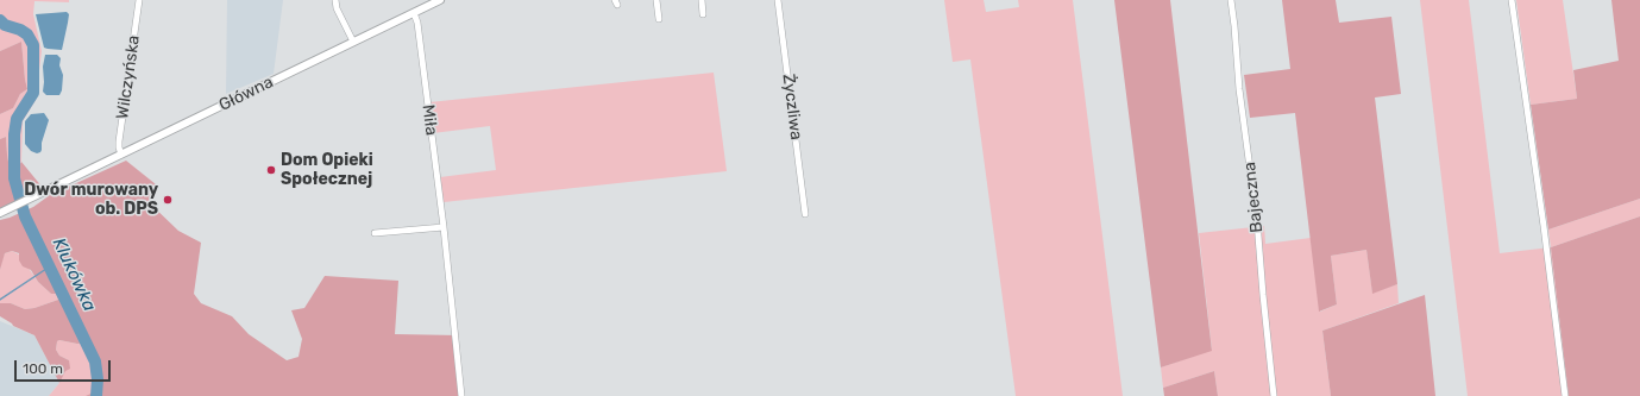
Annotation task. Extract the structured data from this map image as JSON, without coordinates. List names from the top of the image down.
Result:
{
  "streets": {
    "street": [
      "Wilczyńska",
      "Główna",
      "Życzliwa",
      "Miła",
      "Bajeczna"
    ]
  },
  "crossings": [
    ["Wilczyńska", "Główna"],
    ["Główna", "Miła"]
  ],
  "water": ["Klukówka"],
  "places": ["Dom Opieki Społecznej", "Dwór murowany ob. DPS"],
  "scale_bar": "100 m"
}
